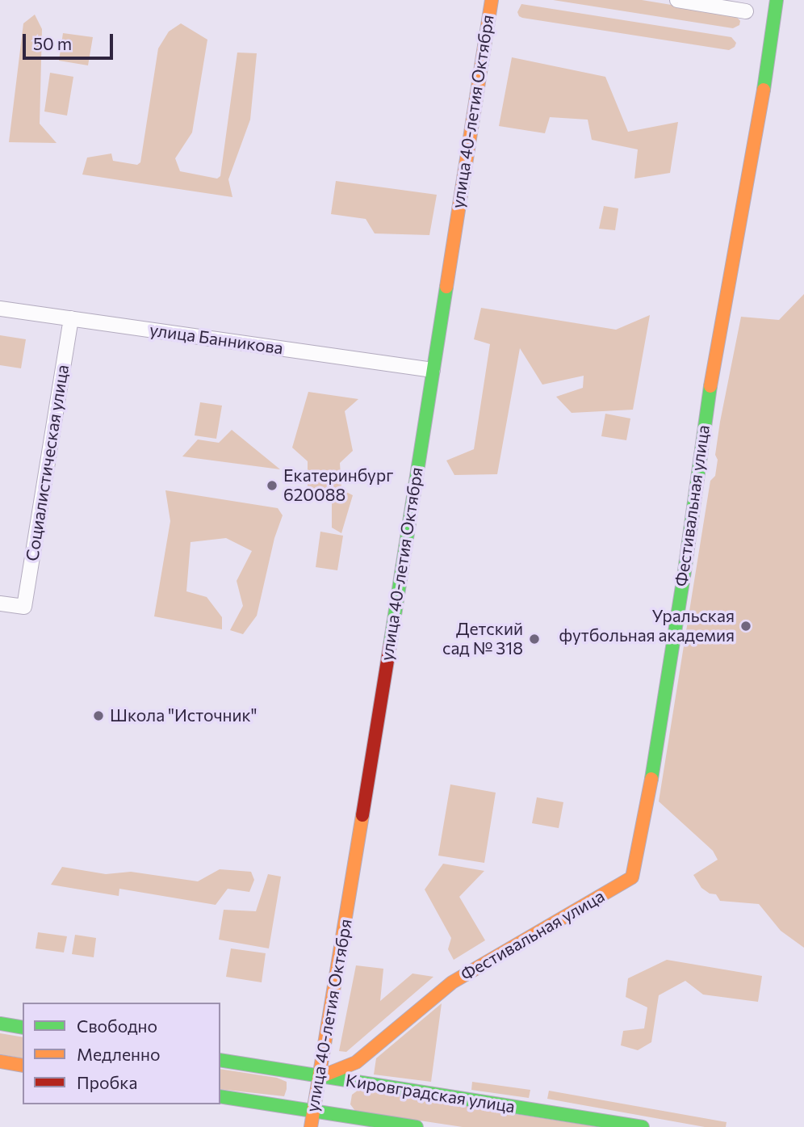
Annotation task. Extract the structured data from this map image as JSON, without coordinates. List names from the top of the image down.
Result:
{
  "streets": {
    "main road": ["улица 40-летия Октября", "Фестивальная улица", "Кировградская улица"],
    "street": ["улица Банникова", "Социалистическая улица"]
  },
  "crossings": [
    ["улица 40-летия Октября", "улица Банникова"],
    ["улица 40-летия Октября", "Фестивальная улица"],
    ["улица 40-летия Октября", "Кировградская улица"],
    ["улица Банникова", "Социалистическая улица"],
    ["Фестивальная улица", "Кировградская улица"]
  ],
  "places": [
    "Екатеринбург 620088",
    "Уральская футбольная академия",
    "Детский сад № 318",
    "Школа \"Источник\""
  ],
  "legend": ["Свободно", "Медленно", "Пробка"],
  "scale_bar": "50 m"
}
